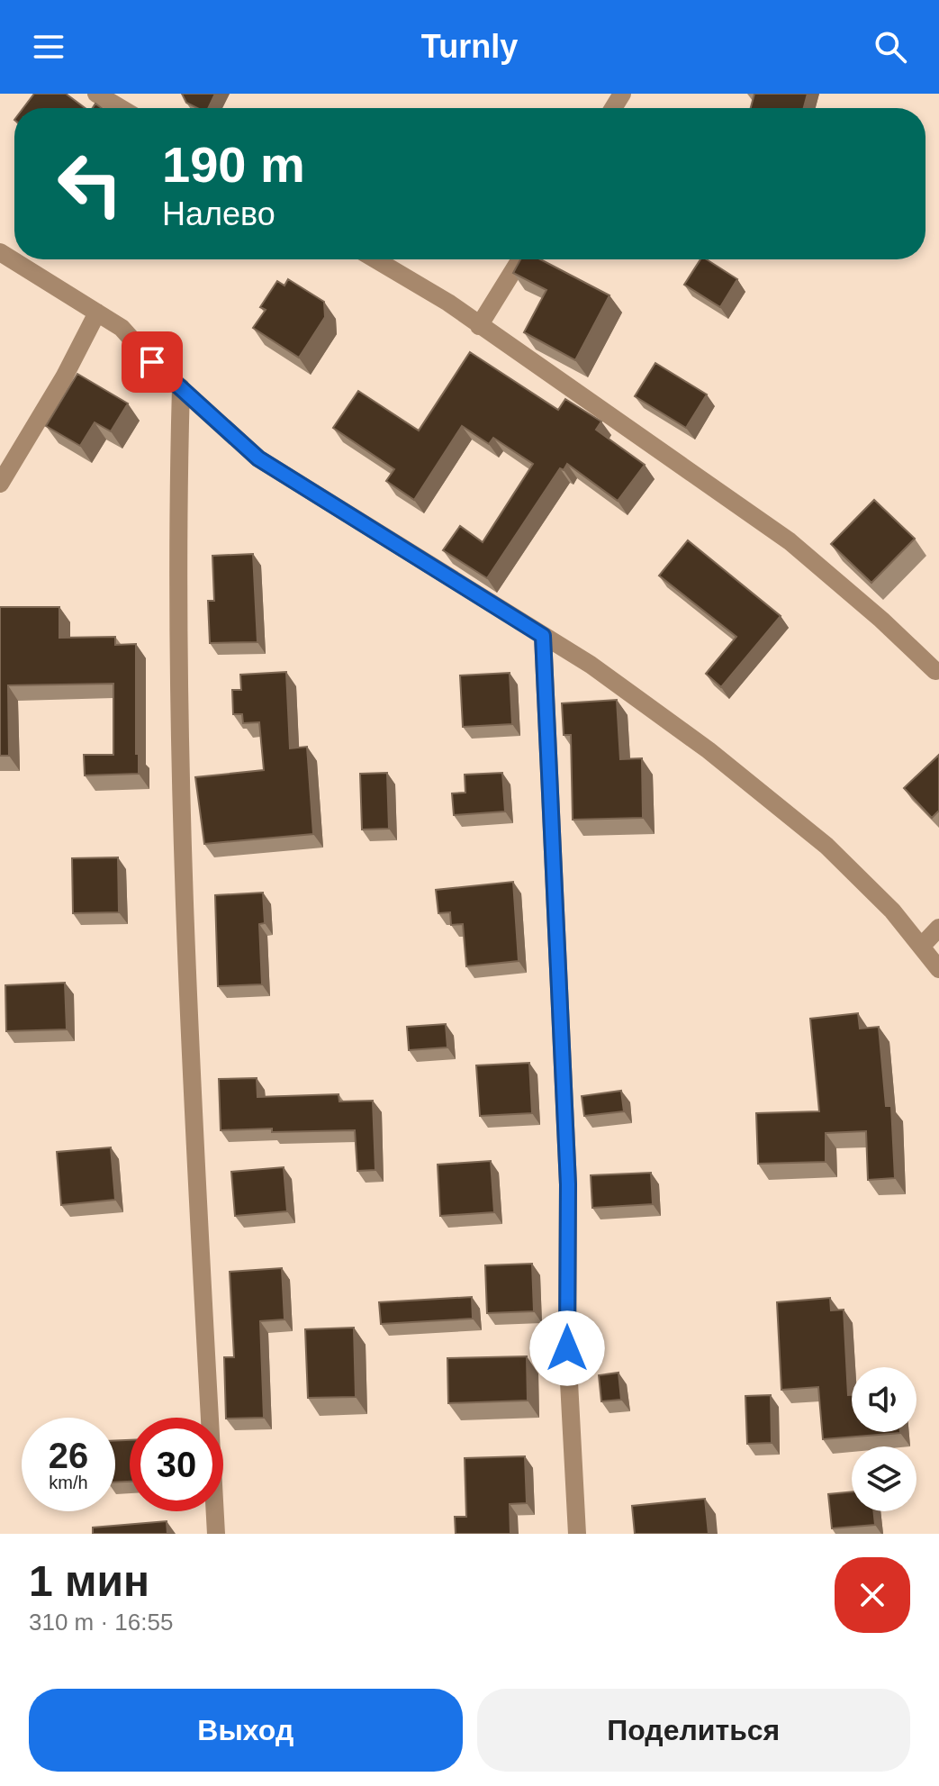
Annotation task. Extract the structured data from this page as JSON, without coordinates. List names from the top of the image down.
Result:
{
  "page": {
    "header": "Turnly",
    "turn": ["190 m", "Налево"],
    "speed": "26 km/h",
    "limit": "30",
    "heading": ["1 мин", "310 m · 16:55"],
    "buttons": ["Выход", "Поделиться"]
  }
}
